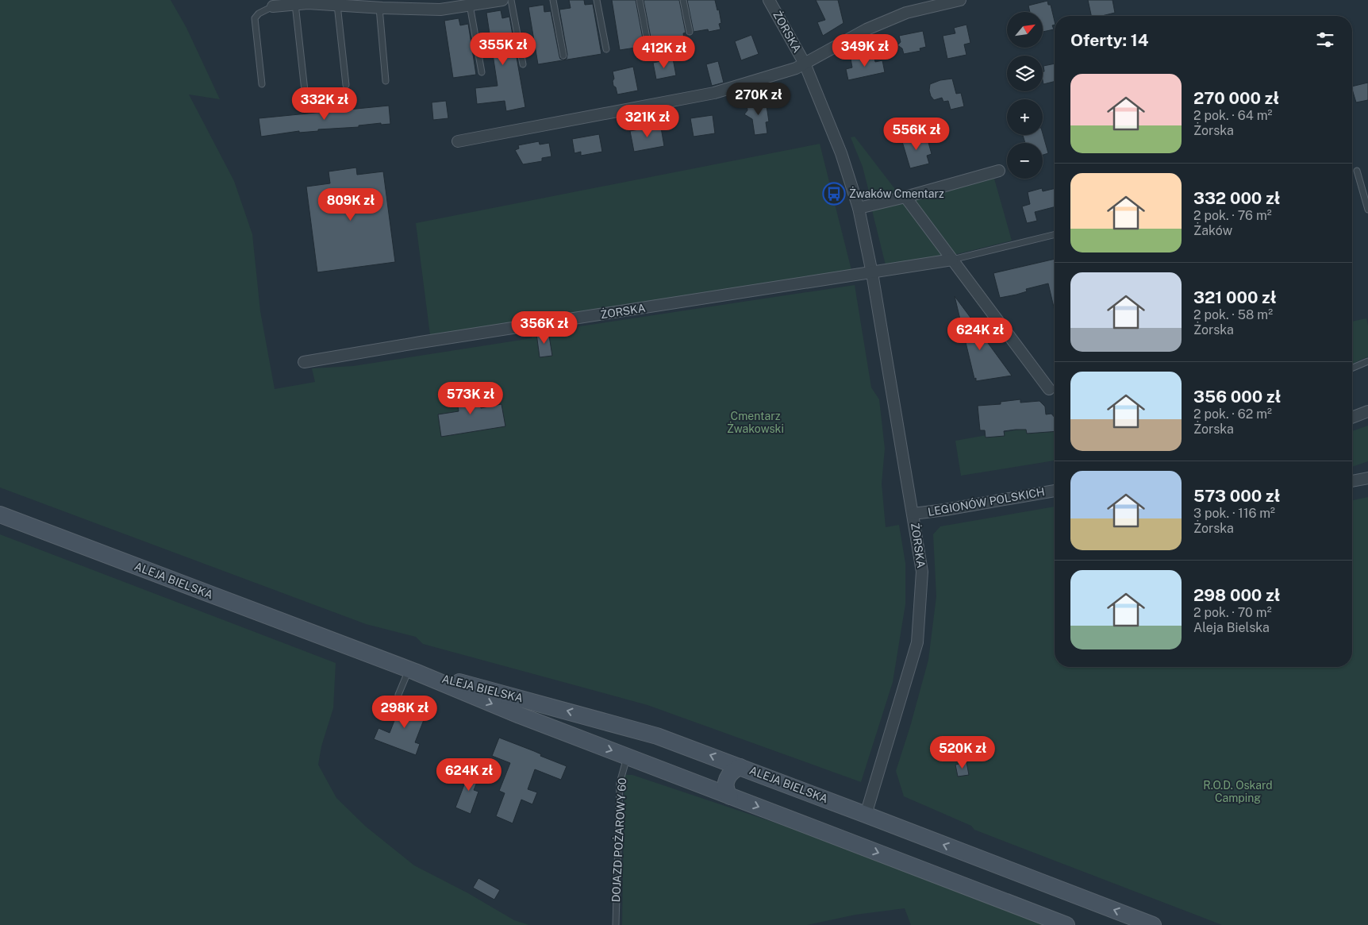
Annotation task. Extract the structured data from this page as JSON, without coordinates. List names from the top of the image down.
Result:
{
  "streets": {
    "street": ["ŻORSKA", "LEGIONÓW POLSKICH", "ALEJA BIELSKA"],
    "lane": ["DOJAZD POŻAROWY 60"]
  },
  "crossings": [
    ["ŻORSKA", "LEGIONÓW POLSKICH"],
    ["ŻORSKA", "ALEJA BIELSKA"],
    ["ALEJA BIELSKA", "DOJAZD POŻAROWY 60"]
  ],
  "parks": ["Cmentarz Żwakowski", "R.O.D. Oskard Camping"],
  "places": {
    "bus stop": ["Żwaków Cmentarz"]
  },
  "north": "top right",
  "page": {
    "map_buttons": ["+", "−"],
    "heading": "Oferty: 14",
    "price": [
      "355K zł",
      "349K zł",
      "412K zł",
      "270K zł",
      "332K zł",
      "321K zł",
      "556K zł",
      "809K zł",
      "356K zł",
      "624K zł",
      "573K zł",
      "298K zł",
      "520K zł",
      "624K zł"
    ],
    "list": [
      {
        "name": "270 000 zł",
        "note": "2 pok. · 64 m² · Żorska"
      },
      {
        "name": "332 000 zł",
        "note": "2 pok. · 76 m² · Żaków"
      },
      {
        "name": "321 000 zł",
        "note": "2 pok. · 58 m² · Żorska"
      },
      {
        "name": "356 000 zł",
        "note": "2 pok. · 62 m² · Żorska"
      },
      {
        "name": "573 000 zł",
        "note": "3 pok. · 116 m² · Żorska"
      },
      {
        "name": "298 000 zł",
        "note": "2 pok. · 70 m² · Aleja Bielska"
      }
    ]
  }
}
